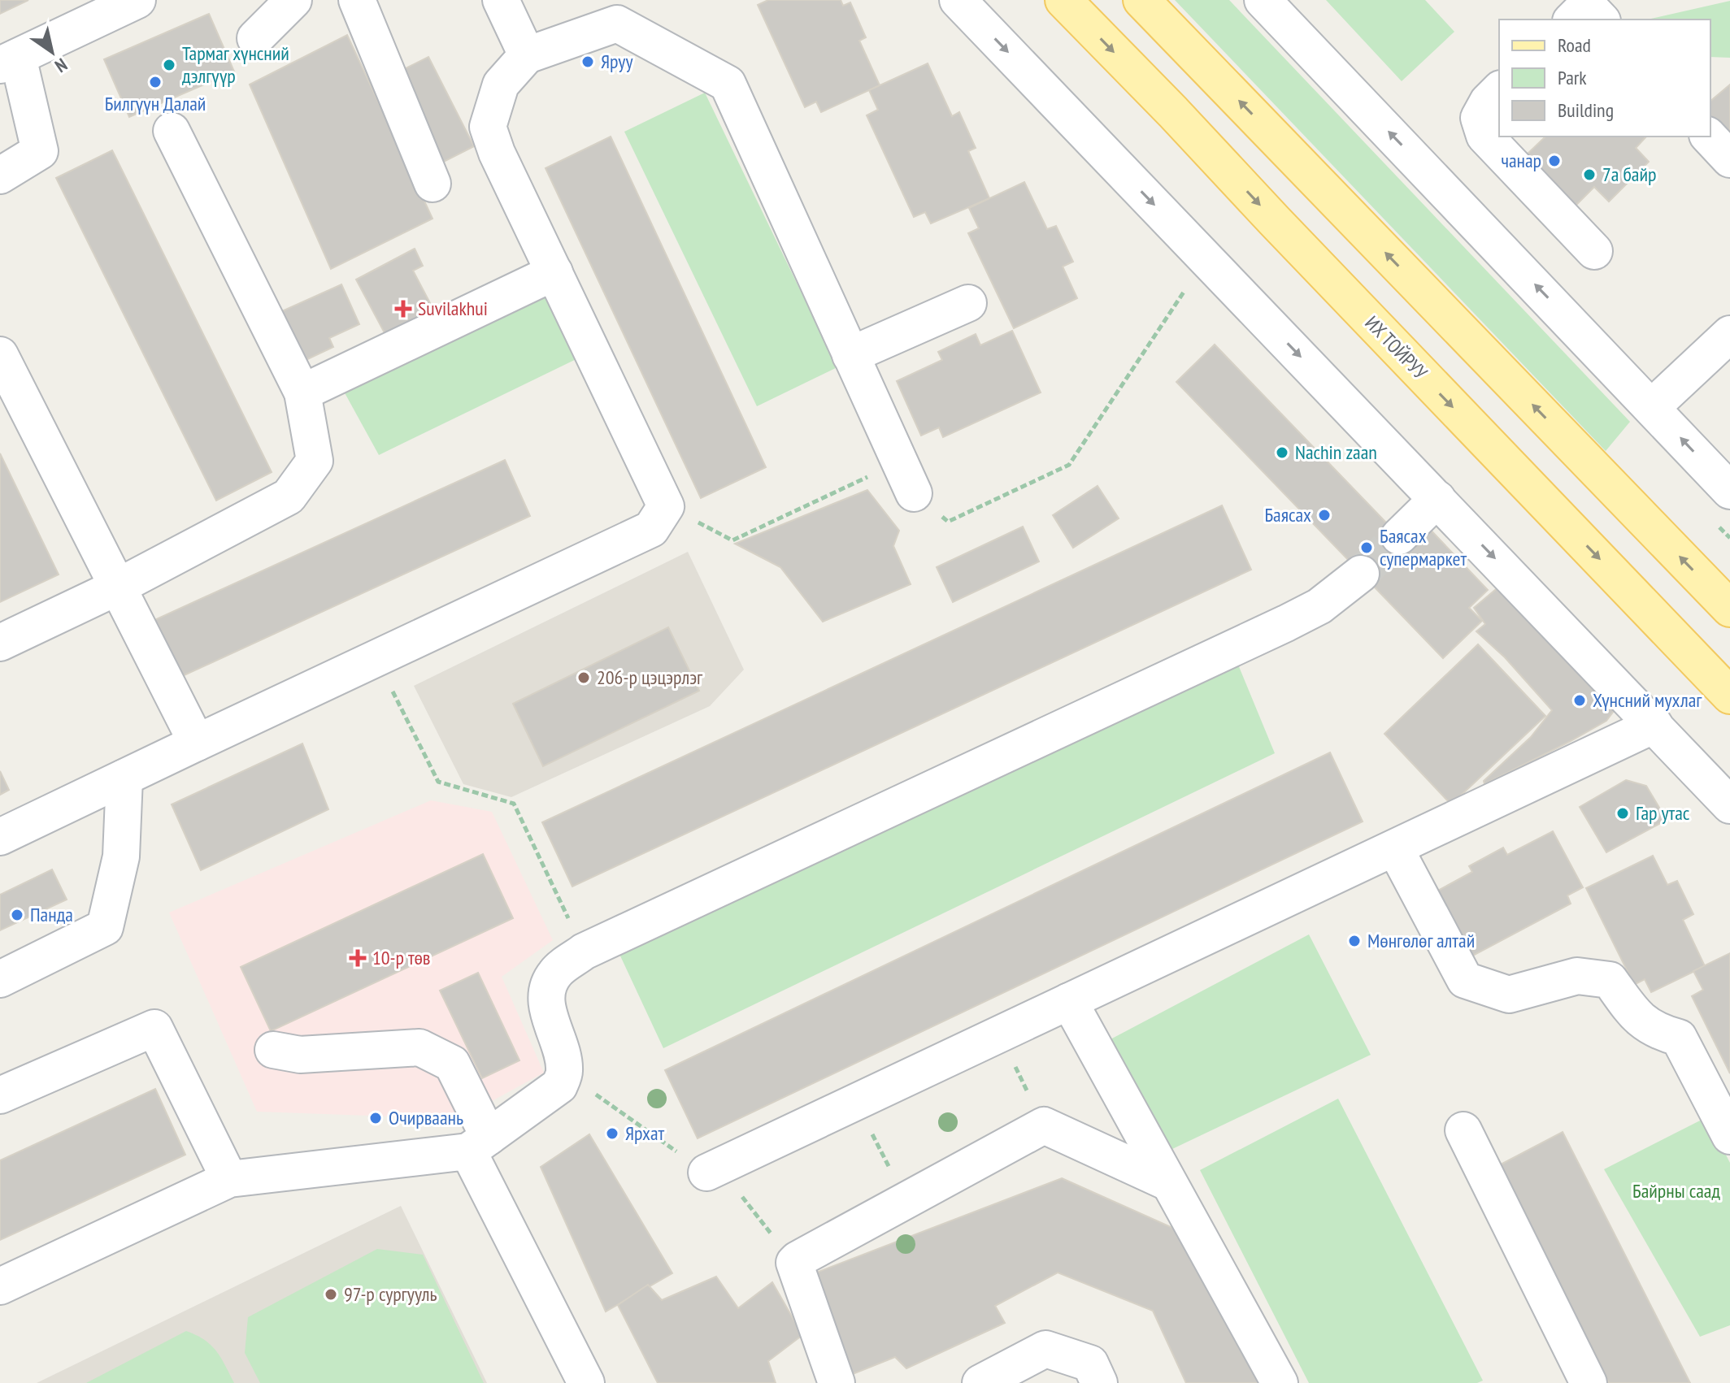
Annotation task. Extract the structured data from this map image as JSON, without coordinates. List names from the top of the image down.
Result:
{
  "streets": {
    "main road": ["ИХ ТОЙРУУ"]
  },
  "parks": ["Байрны саад"],
  "places": {
    "other": [
      "Яруу",
      "Тармаг хүнсний дэлгүүр",
      "Билгүүн Далай",
      "чанар",
      "7а байр",
      "Nachin zaan",
      "Баясах",
      "Баясах супермаркет",
      "206-р цэцэрлэг",
      "Хүнсний мухлаг",
      "Гар утас",
      "Панда",
      "Мөнгөлөг алтай",
      "Очирваань",
      "Ярхат",
      "97-р сургууль"
    ],
    "health": ["Suvilakhui", "10-р төв"]
  },
  "legend": ["Road", "Park", "Building"],
  "north": "bottom right"
}
